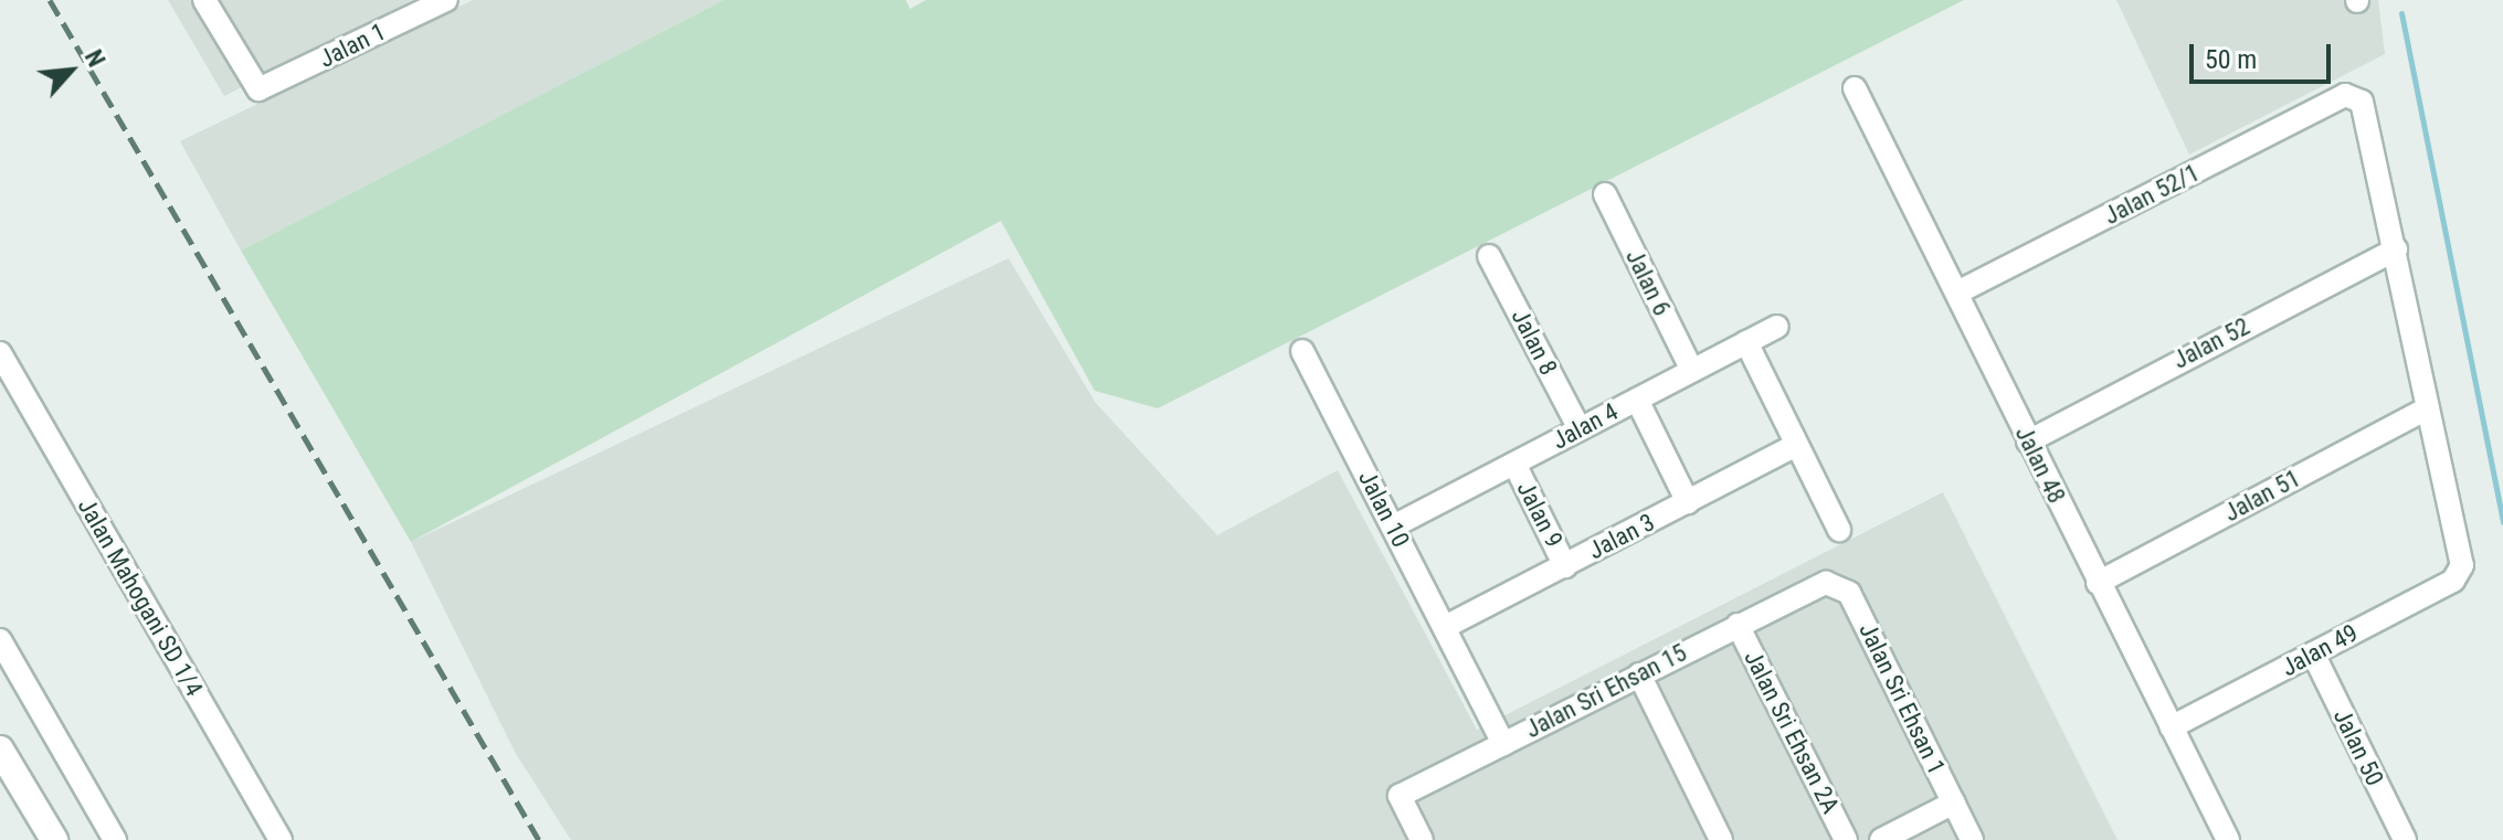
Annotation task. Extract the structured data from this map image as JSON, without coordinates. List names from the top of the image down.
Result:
{
  "streets": {
    "street": [
      "Jalan 1",
      "Jalan 52/1",
      "Jalan 6",
      "Jalan 8",
      "Jalan 52",
      "Jalan 4",
      "Jalan 48",
      "Jalan 51",
      "Jalan 10",
      "Jalan 9",
      "Jalan 3",
      "Jalan Mahogani SD 1/4",
      "Jalan 49",
      "Jalan Sri Ehsan 15",
      "Jalan Sri Ehsan 1",
      "Jalan Sri Ehsan 2A",
      "Jalan 50"
    ]
  },
  "crossings": [
    ["Jalan 52/1", "Jalan 52"],
    ["Jalan 52/1", "Jalan 48"],
    ["Jalan 6", "Jalan 4"],
    ["Jalan 8", "Jalan 4"],
    ["Jalan 52", "Jalan 48"],
    ["Jalan 4", "Jalan 10"],
    ["Jalan 4", "Jalan 9"],
    ["Jalan 48", "Jalan 51"],
    ["Jalan 48", "Jalan 49"],
    ["Jalan 51", "Jalan 49"],
    ["Jalan 10", "Jalan 3"],
    ["Jalan 10", "Jalan Sri Ehsan 15"],
    ["Jalan 9", "Jalan 3"],
    ["Jalan 49", "Jalan 50"],
    ["Jalan Sri Ehsan 15", "Jalan Sri Ehsan 1"],
    ["Jalan Sri Ehsan 15", "Jalan Sri Ehsan 2A"]
  ],
  "scale_bar": "50 m",
  "north": "top right"
}
